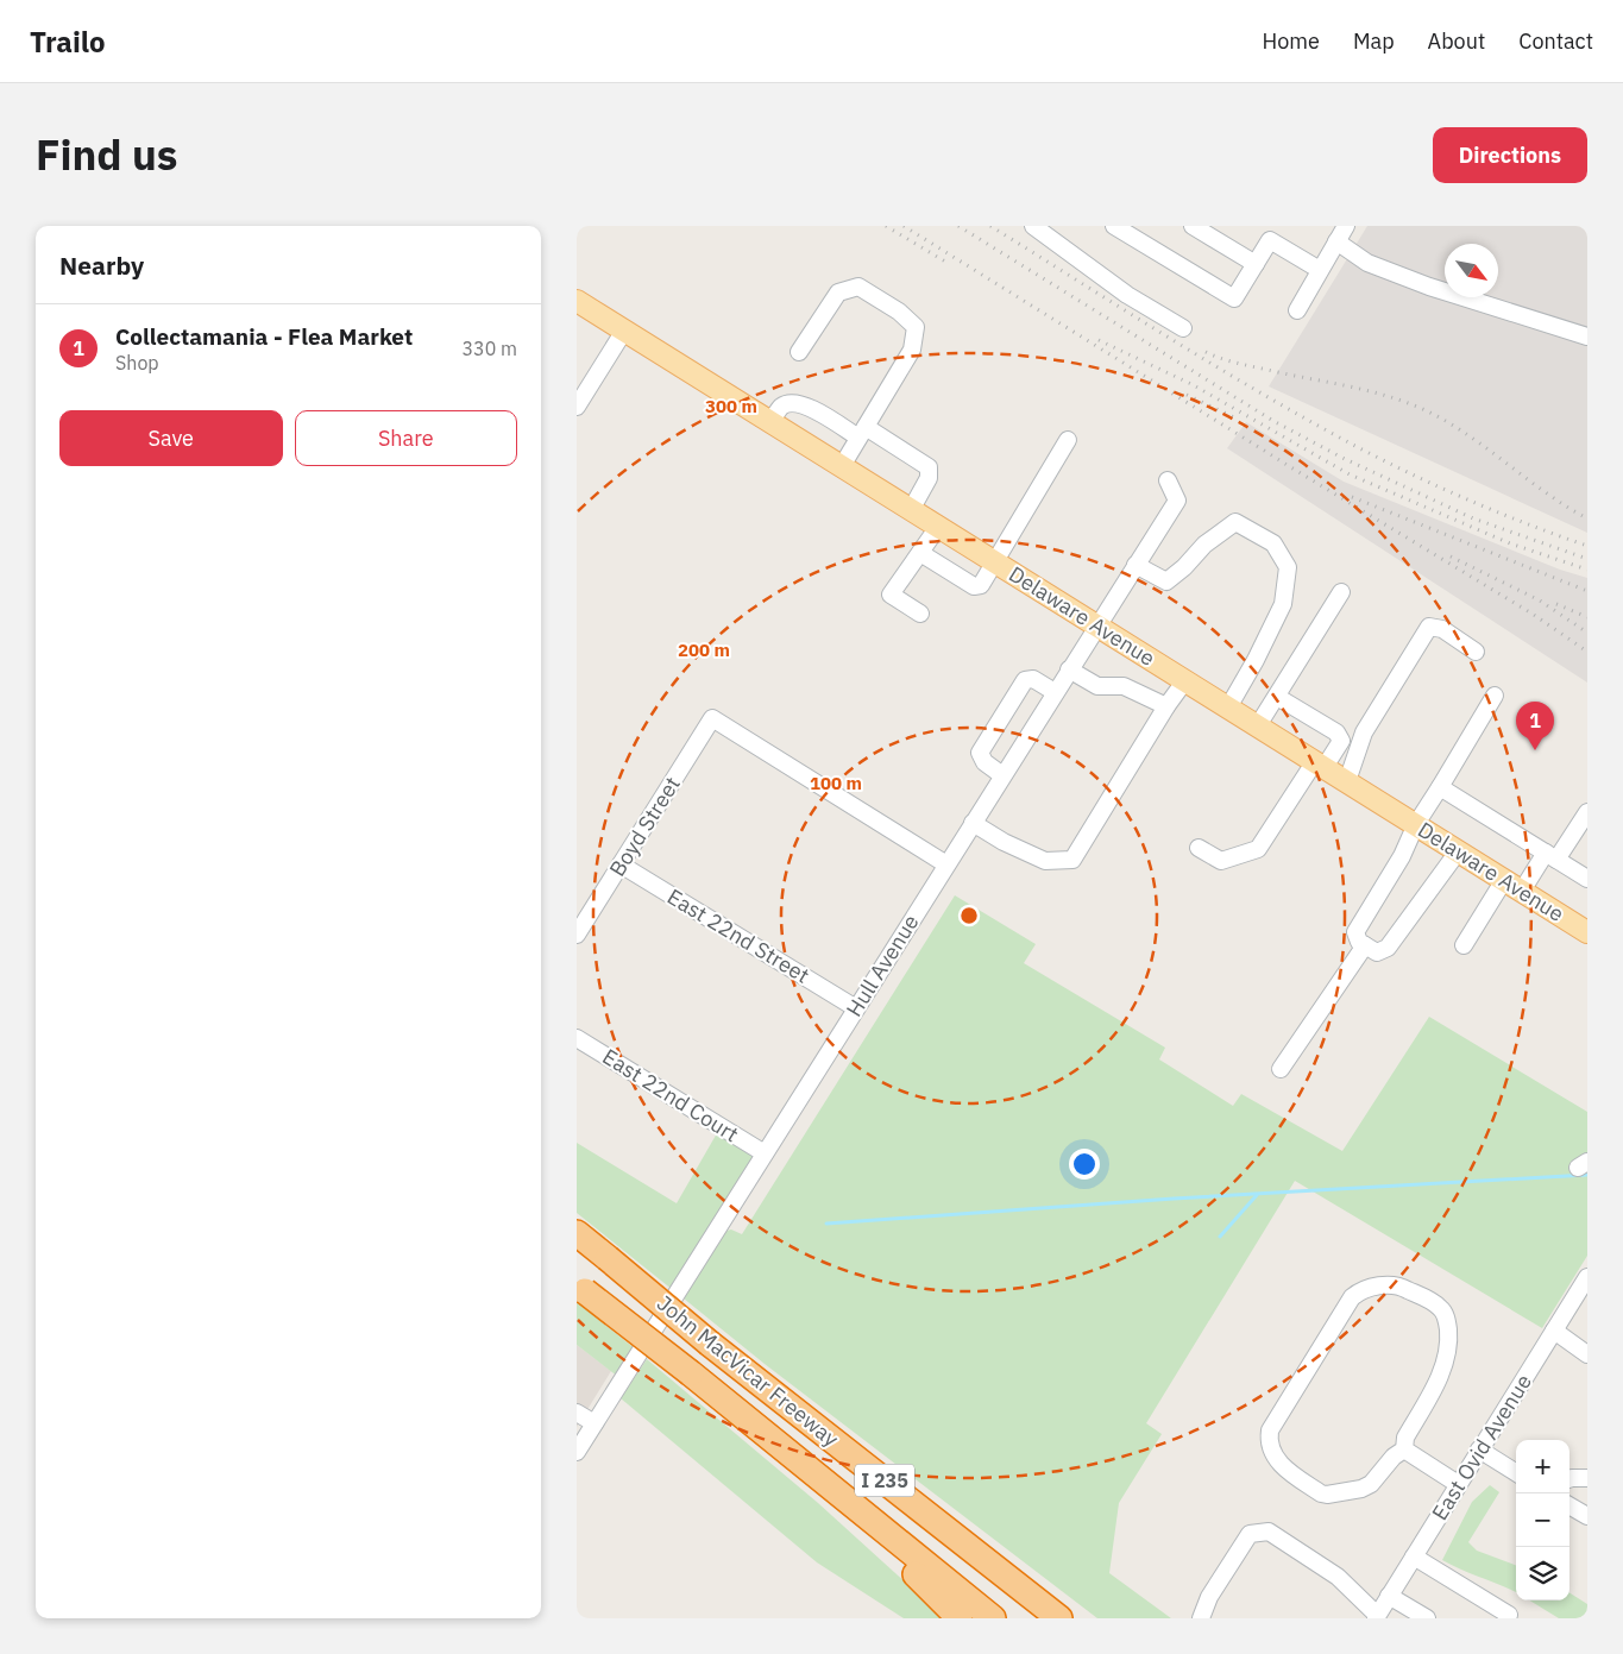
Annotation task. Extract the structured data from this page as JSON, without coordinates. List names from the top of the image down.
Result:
{
  "streets": {
    "highway": ["John MacVicar Freeway", "I 235"],
    "main road": ["Delaware Avenue"],
    "street": [
      "Boyd Street",
      "East 22nd Street",
      "Hull Avenue",
      "East 22nd Court",
      "East Ovid Avenue"
    ]
  },
  "crossings": [
    ["Delaware Avenue", "Hull Avenue"],
    ["Boyd Street", "East 22nd Street"],
    ["Boyd Street", "Hull Avenue"],
    ["East 22nd Street", "Hull Avenue"],
    ["Hull Avenue", "East 22nd Court"]
  ],
  "north": "bottom right",
  "page": {
    "header": "Trailo",
    "nav": [
      "Home",
      "Map",
      "About",
      "Contact"
    ],
    "title": "Find us",
    "buttons": [
      "Directions",
      ["Save", "Share"]
    ],
    "heading": "Nearby",
    "list": [
      {
        "mark": "1",
        "name": "Collectamania - Flea Market",
        "note": "Shop",
        "value": "330 m"
      }
    ],
    "pins": "1",
    "map_buttons": ["+", "−"]
  },
  "rings": ["300 m", "200 m", "100 m"]
}
